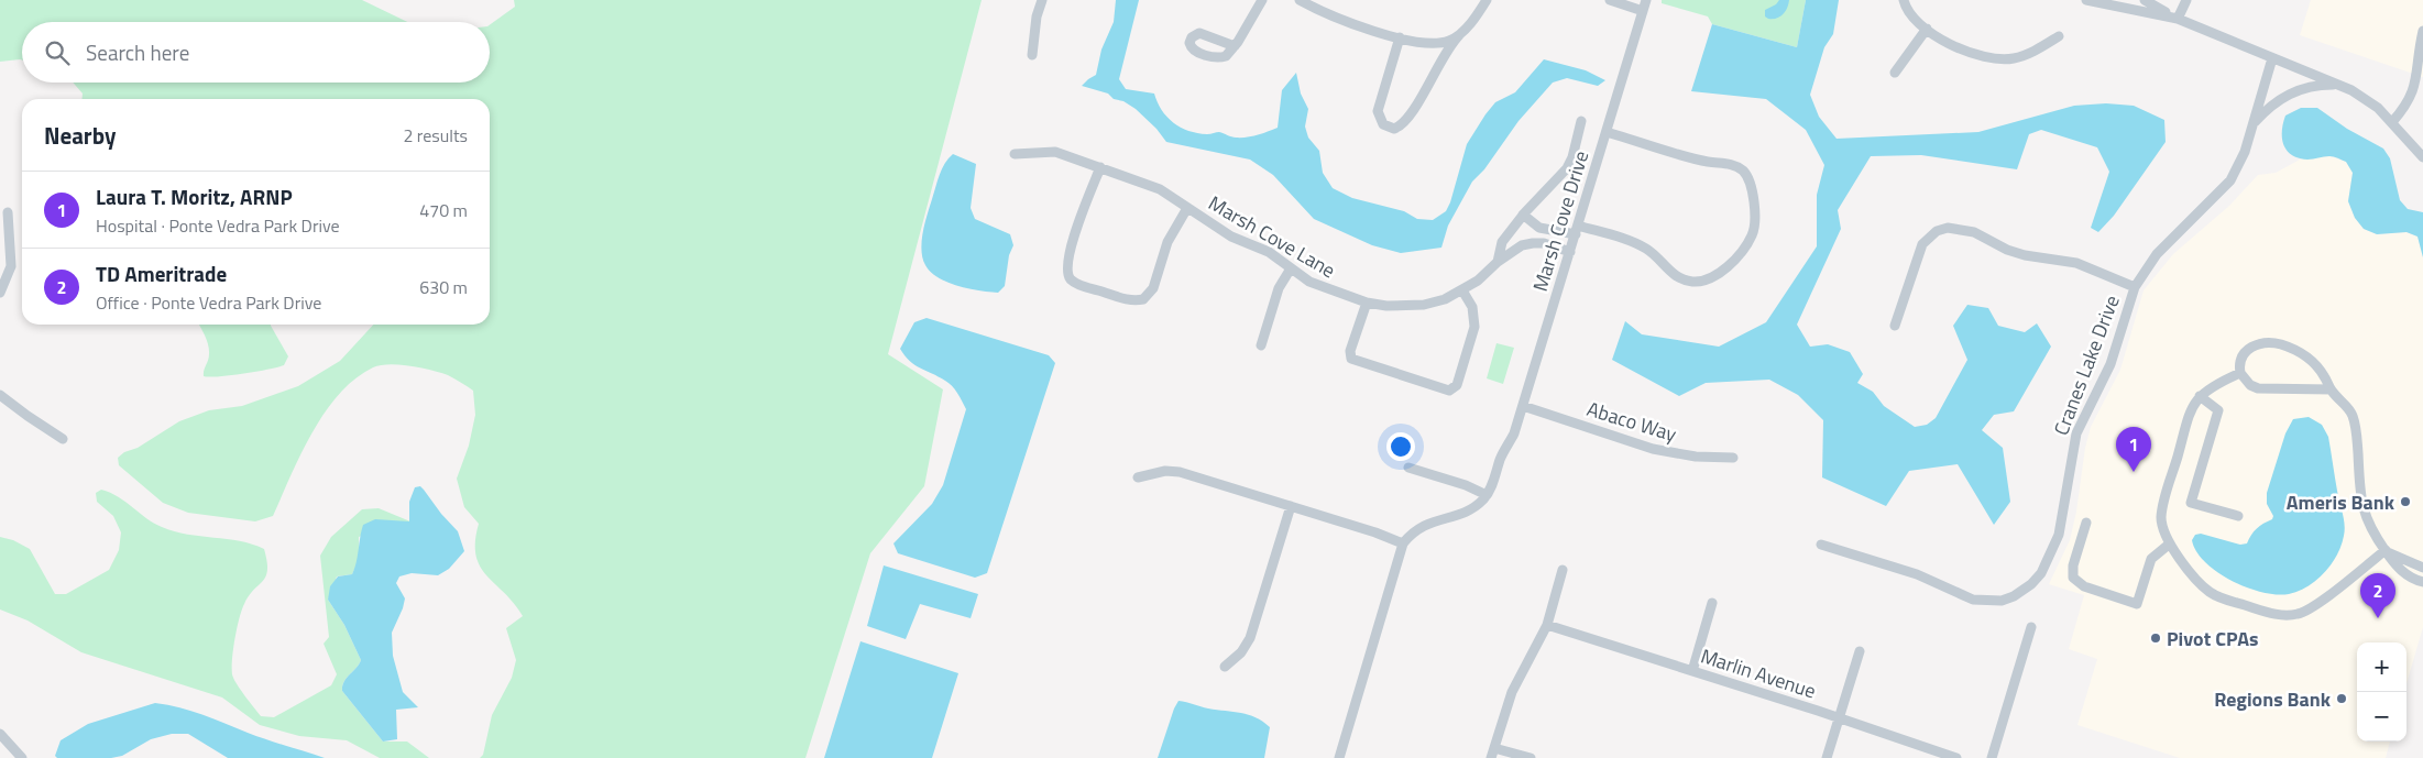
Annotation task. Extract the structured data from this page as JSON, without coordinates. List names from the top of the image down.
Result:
{
  "streets": {
    "street": [
      "Marsh Cove Drive",
      "Marsh Cove Lane",
      "Cranes Lake Drive",
      "Abaco Way",
      "Marlin Avenue"
    ]
  },
  "crossings": [
    ["Marsh Cove Drive", "Abaco Way"]
  ],
  "places": ["Ameris Bank", "Pivot CPAs", "Regions Bank"],
  "page": {
    "search": "Search here",
    "heading": ["Nearby", "2 results"],
    "list": [
      {
        "mark": "1",
        "name": "Laura T. Moritz, ARNP",
        "note": "Hospital · Ponte Vedra Park Drive",
        "value": "470 m"
      },
      {
        "mark": "2",
        "name": "TD Ameritrade",
        "note": "Office · Ponte Vedra Park Drive",
        "value": "630 m"
      }
    ],
    "pins": ["1", "2"],
    "map_buttons": ["+", "−"]
  }
}
